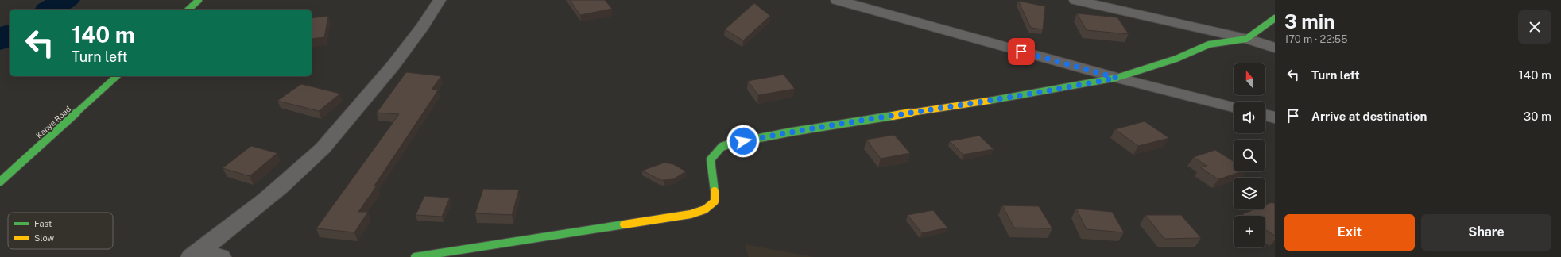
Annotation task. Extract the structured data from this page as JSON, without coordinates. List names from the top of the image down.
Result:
{
  "streets": {
    "street": ["Kanye Road"]
  },
  "legend": ["Fast", "Slow"],
  "north": "top",
  "page": {
    "heading": ["3 min", "170 m · 22:55"],
    "turn": ["140 m", "Turn left"],
    "list": [
      {
        "name": "Turn left",
        "value": "140 m"
      },
      {
        "name": "Arrive at destination",
        "value": "30 m"
      }
    ],
    "map_buttons": "+",
    "buttons": ["Exit", "Share"]
  }
}
